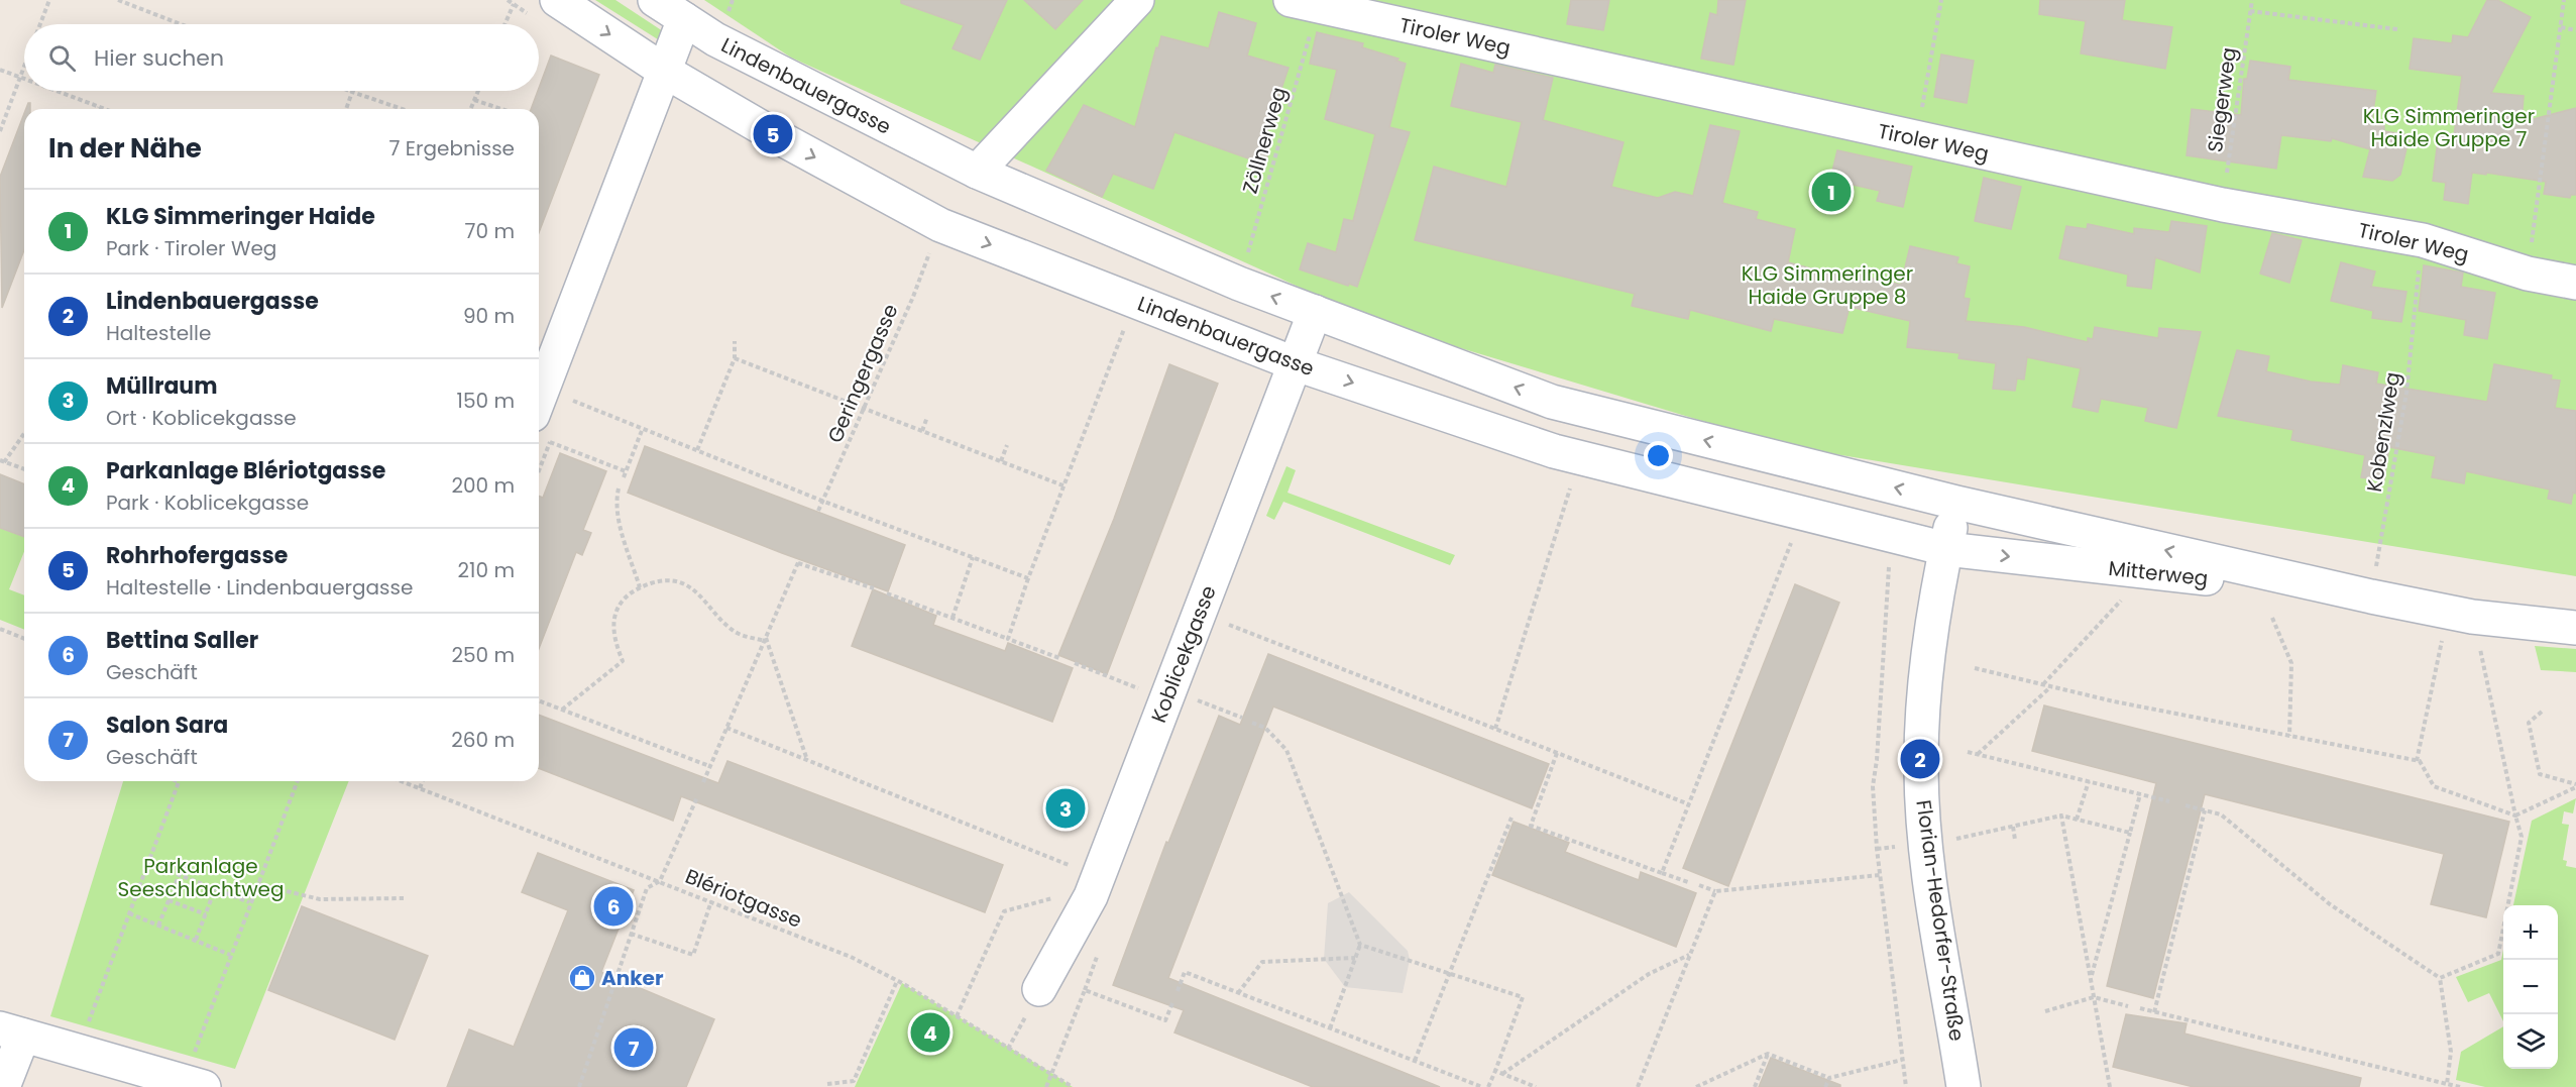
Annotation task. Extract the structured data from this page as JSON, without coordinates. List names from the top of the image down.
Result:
{
  "streets": {
    "street": [
      "Tiroler Weg",
      "Lindenbauergasse",
      "Mitterweg",
      "Koblicekgasse",
      "Florian-Hedorfer-Straße"
    ],
    "path": [
      "Siegerweg",
      "Zöllnerweg",
      "Geringergasse",
      "Kobenzlweg",
      "Blériotgasse"
    ]
  },
  "crossings": [
    ["Tiroler Weg", "Siegerweg"],
    ["Tiroler Weg", "Zöllnerweg"],
    ["Tiroler Weg", "Kobenzlweg"],
    ["Lindenbauergasse", "Zöllnerweg"],
    ["Lindenbauergasse", "Mitterweg"],
    ["Lindenbauergasse", "Koblicekgasse"],
    ["Lindenbauergasse", "Florian-Hedorfer-Straße"],
    ["Kobenzlweg", "Mitterweg"],
    ["Mitterweg", "Florian-Hedorfer-Straße"]
  ],
  "parks": ["KLG Simmeringer Haide Gruppe 7", "KLG Simmeringer Haide Gruppe 8", "Parkanlage Seeschlachtweg"],
  "places": {
    "shop": ["Anker"]
  },
  "page": {
    "search": "Hier suchen",
    "heading": ["In der Nähe", "7 Ergebnisse"],
    "pins": [
      "5",
      "1",
      "2",
      "3",
      "6",
      "4",
      "7"
    ],
    "list": [
      {
        "mark": "1",
        "name": "KLG Simmeringer Haide",
        "note": "Park · Tiroler Weg",
        "value": "70 m"
      },
      {
        "mark": "2",
        "name": "Lindenbauergasse",
        "note": "Haltestelle",
        "value": "90 m"
      },
      {
        "mark": "3",
        "name": "Müllraum",
        "note": "Ort · Koblicekgasse",
        "value": "150 m"
      },
      {
        "mark": "4",
        "name": "Parkanlage Blériotgasse",
        "note": "Park · Koblicekgasse",
        "value": "200 m"
      },
      {
        "mark": "5",
        "name": "Rohrhofergasse",
        "note": "Haltestelle · Lindenbauergasse",
        "value": "210 m"
      },
      {
        "mark": "6",
        "name": "Bettina Saller",
        "note": "Geschäft",
        "value": "250 m"
      },
      {
        "mark": "7",
        "name": "Salon Sara",
        "note": "Geschäft",
        "value": "260 m"
      }
    ],
    "map_buttons": ["+", "−"]
  }
}
